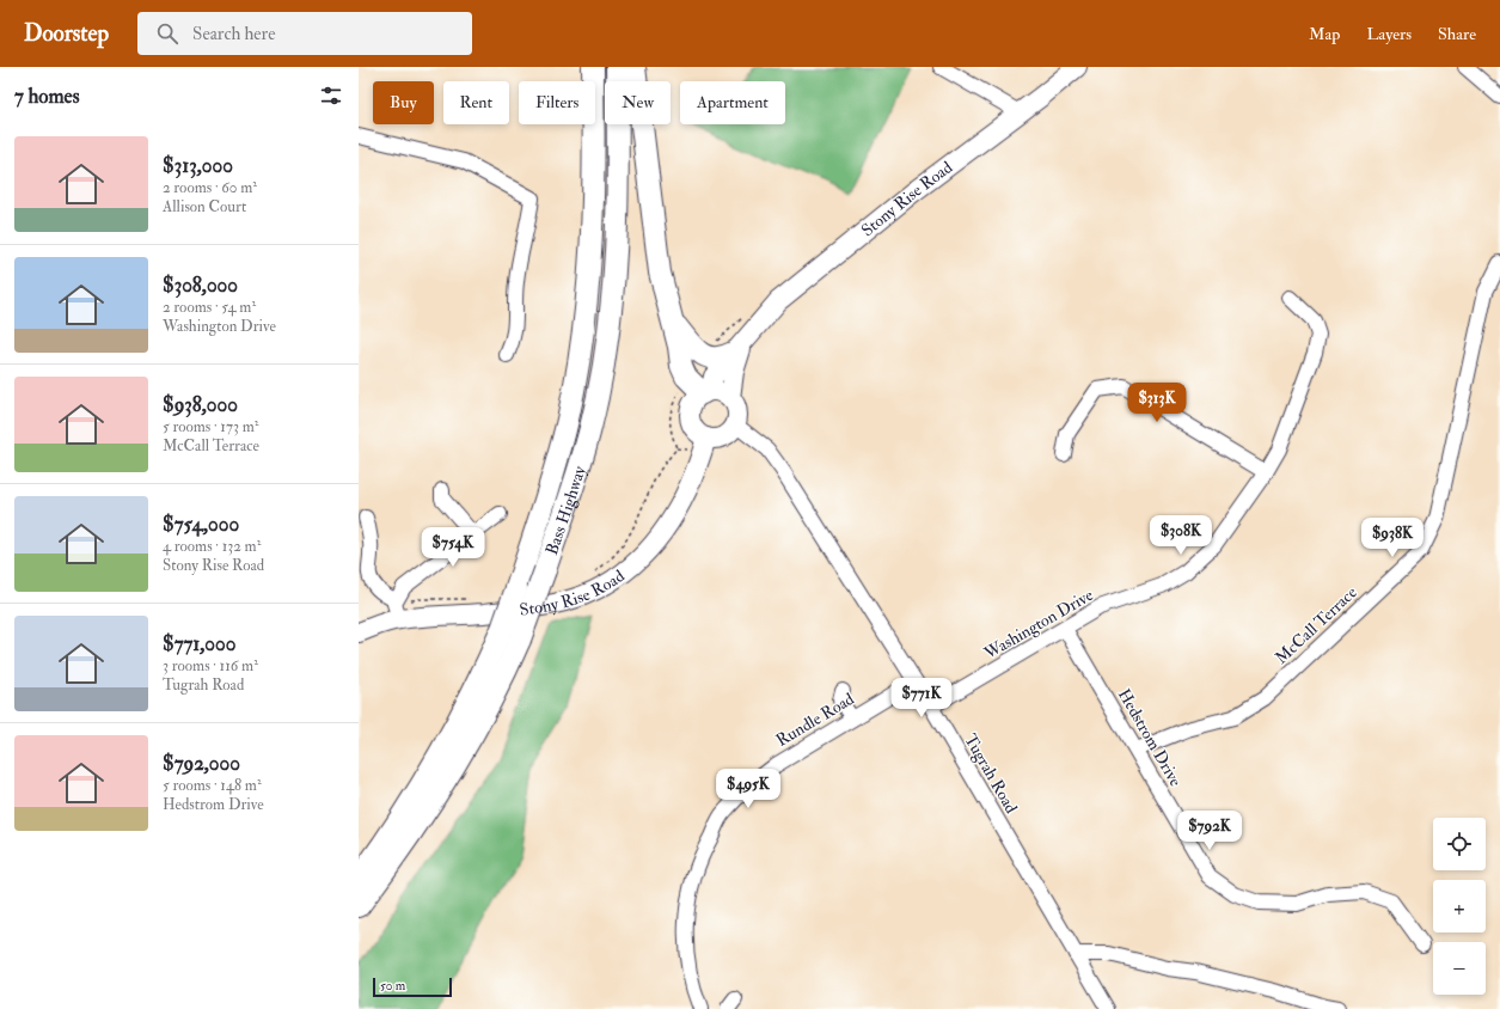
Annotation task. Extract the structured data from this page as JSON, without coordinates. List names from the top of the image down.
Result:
{
  "streets": {
    "highway": ["Bass Highway"],
    "main road": ["Stony Rise Road"],
    "street": [
      "Washington Drive",
      "McCall Terrace",
      "Rundle Road",
      "Hedstrom Drive",
      "Tugrah Road"
    ]
  },
  "crossings": [
    ["Stony Rise Road", "Tugrah Road"],
    ["Washington Drive", "Hedstrom Drive"],
    ["Washington Drive", "Tugrah Road"],
    ["McCall Terrace", "Hedstrom Drive"],
    ["Rundle Road", "Tugrah Road"]
  ],
  "scale_bar": "50 m",
  "page": {
    "header": "Doorstep",
    "search": "Search here",
    "nav": ["Map", "Layers", "Share"],
    "heading": "7 homes",
    "chip": [
      "Buy",
      "Rent",
      "Filters",
      "New",
      "Apartment"
    ],
    "list": [
      {
        "name": "$313,000",
        "note": "2 rooms · 60 m² · Allison Court"
      },
      {
        "name": "$308,000",
        "note": "2 rooms · 54 m² · Washington Drive"
      },
      {
        "name": "$938,000",
        "note": "5 rooms · 173 m² · McCall Terrace"
      },
      {
        "name": "$754,000",
        "note": "4 rooms · 132 m² · Stony Rise Road"
      },
      {
        "name": "$771,000",
        "note": "3 rooms · 116 m² · Tugrah Road"
      },
      {
        "name": "$792,000",
        "note": "5 rooms · 148 m² · Hedstrom Drive"
      }
    ],
    "price": [
      "$313K",
      "$308K",
      "$938K",
      "$754K",
      "$771K",
      "$495K",
      "$792K"
    ],
    "map_buttons": ["+", "−"],
    "scale": "50 m"
  }
}
